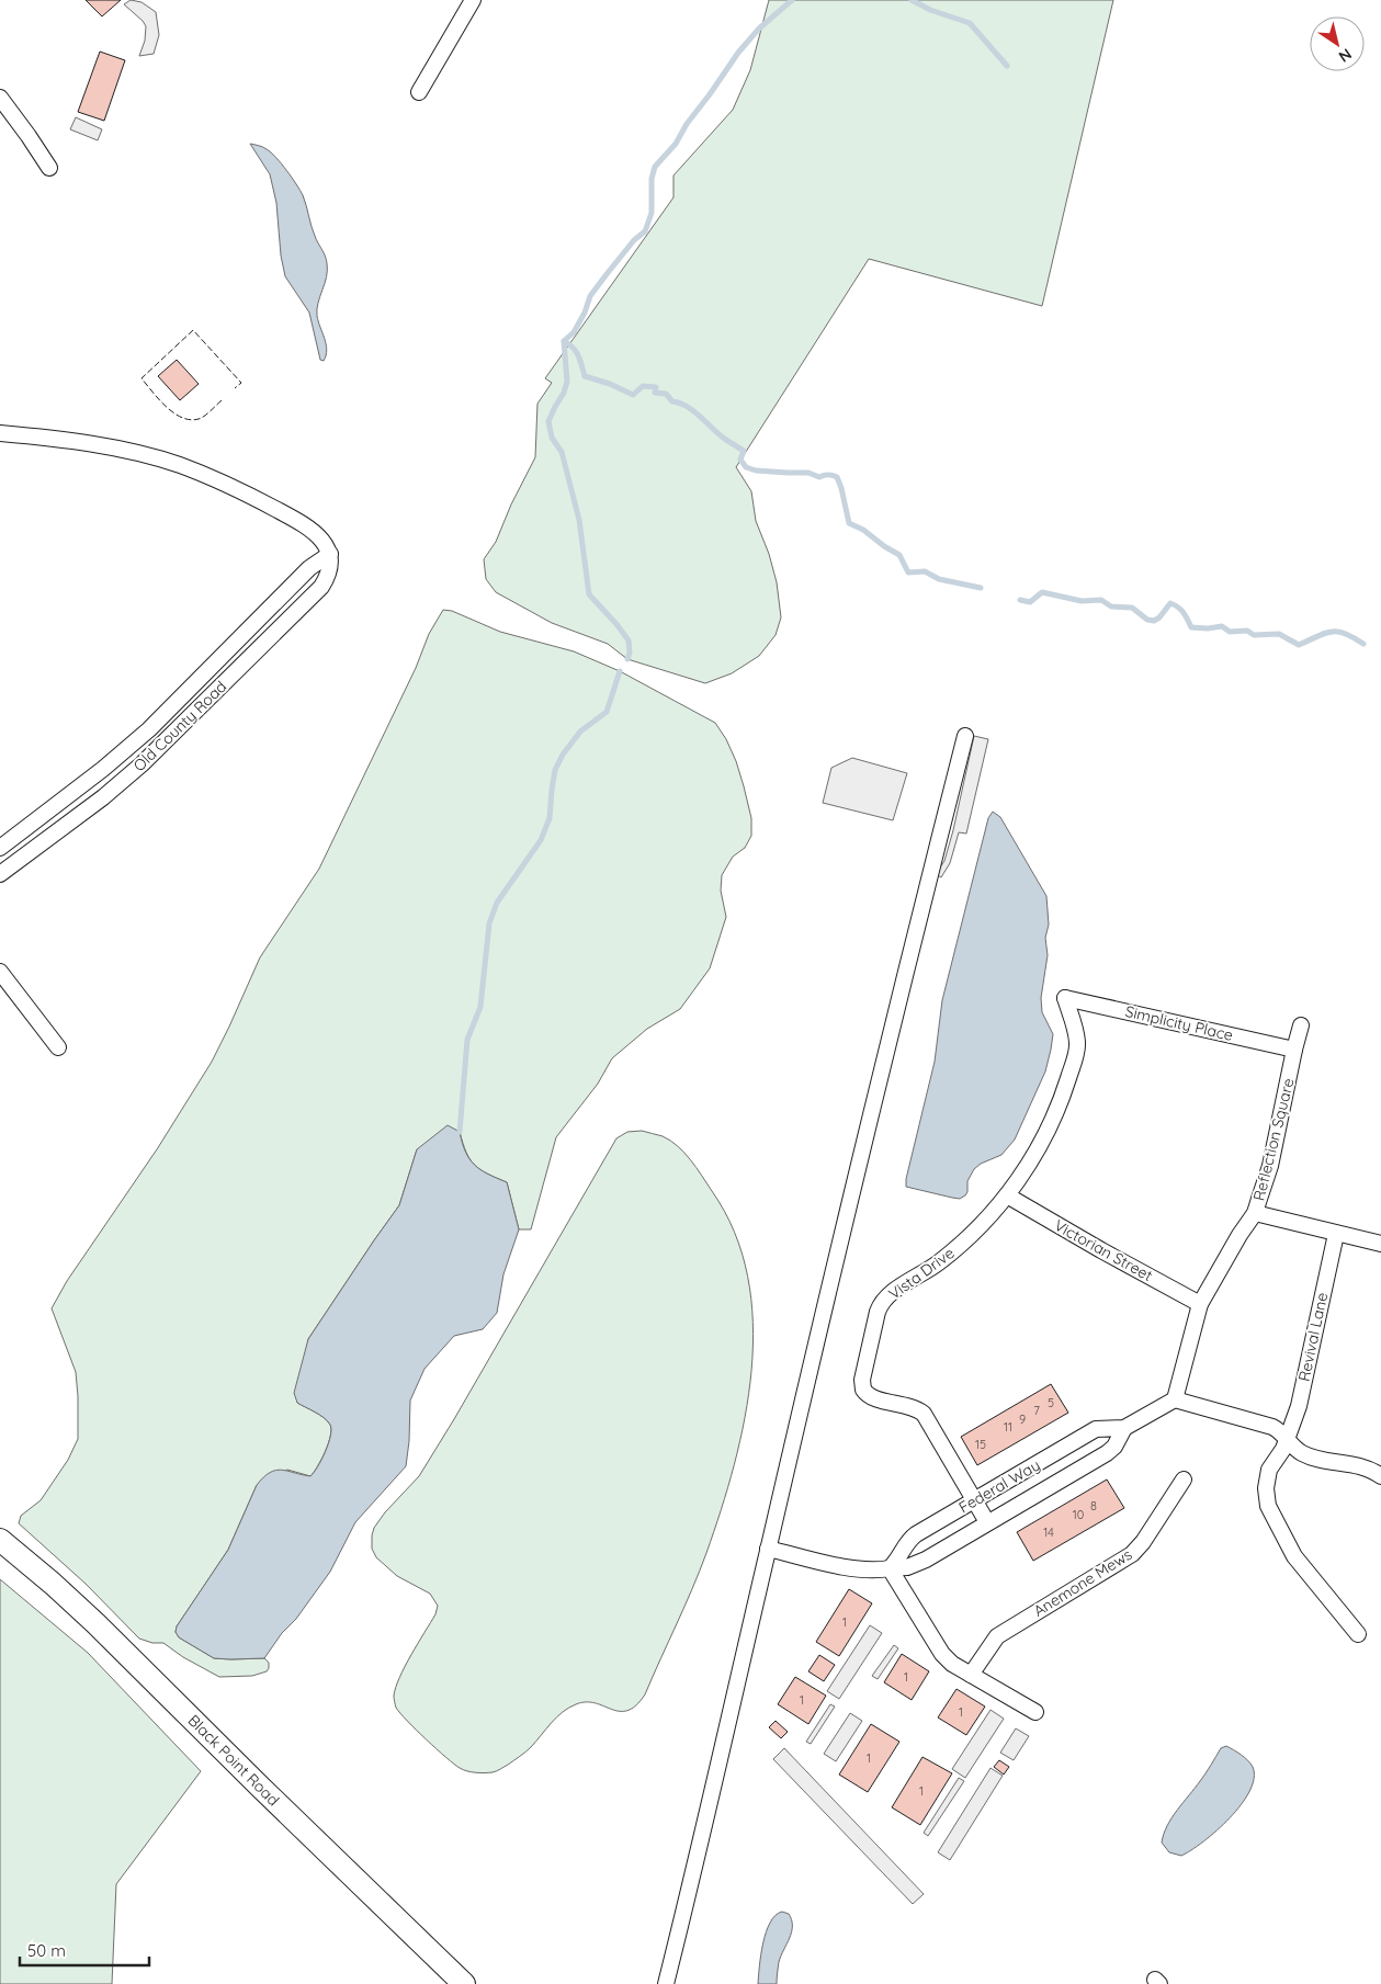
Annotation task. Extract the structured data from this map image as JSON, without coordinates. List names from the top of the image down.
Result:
{
  "streets": {
    "main road": ["Black Point Road"],
    "street": [
      "Old County Road",
      "Simplicity Place",
      "Reflection Square",
      "Victorian Street",
      "Vista Drive",
      "Revival Lane",
      "Federal Way",
      "Anemone Mews"
    ]
  },
  "crossings": [
    ["Simplicity Place", "Reflection Square"],
    ["Simplicity Place", "Vista Drive"],
    ["Reflection Square", "Victorian Street"],
    ["Reflection Square", "Federal Way"],
    ["Victorian Street", "Vista Drive"],
    ["Vista Drive", "Federal Way"]
  ],
  "house_numbers": [
    "5",
    "7",
    "9",
    "11",
    "15",
    "8",
    "10",
    "14",
    "1",
    "1",
    "1",
    "1",
    "1",
    "1"
  ],
  "scale_bar": "50 m",
  "north": "bottom right"
}
